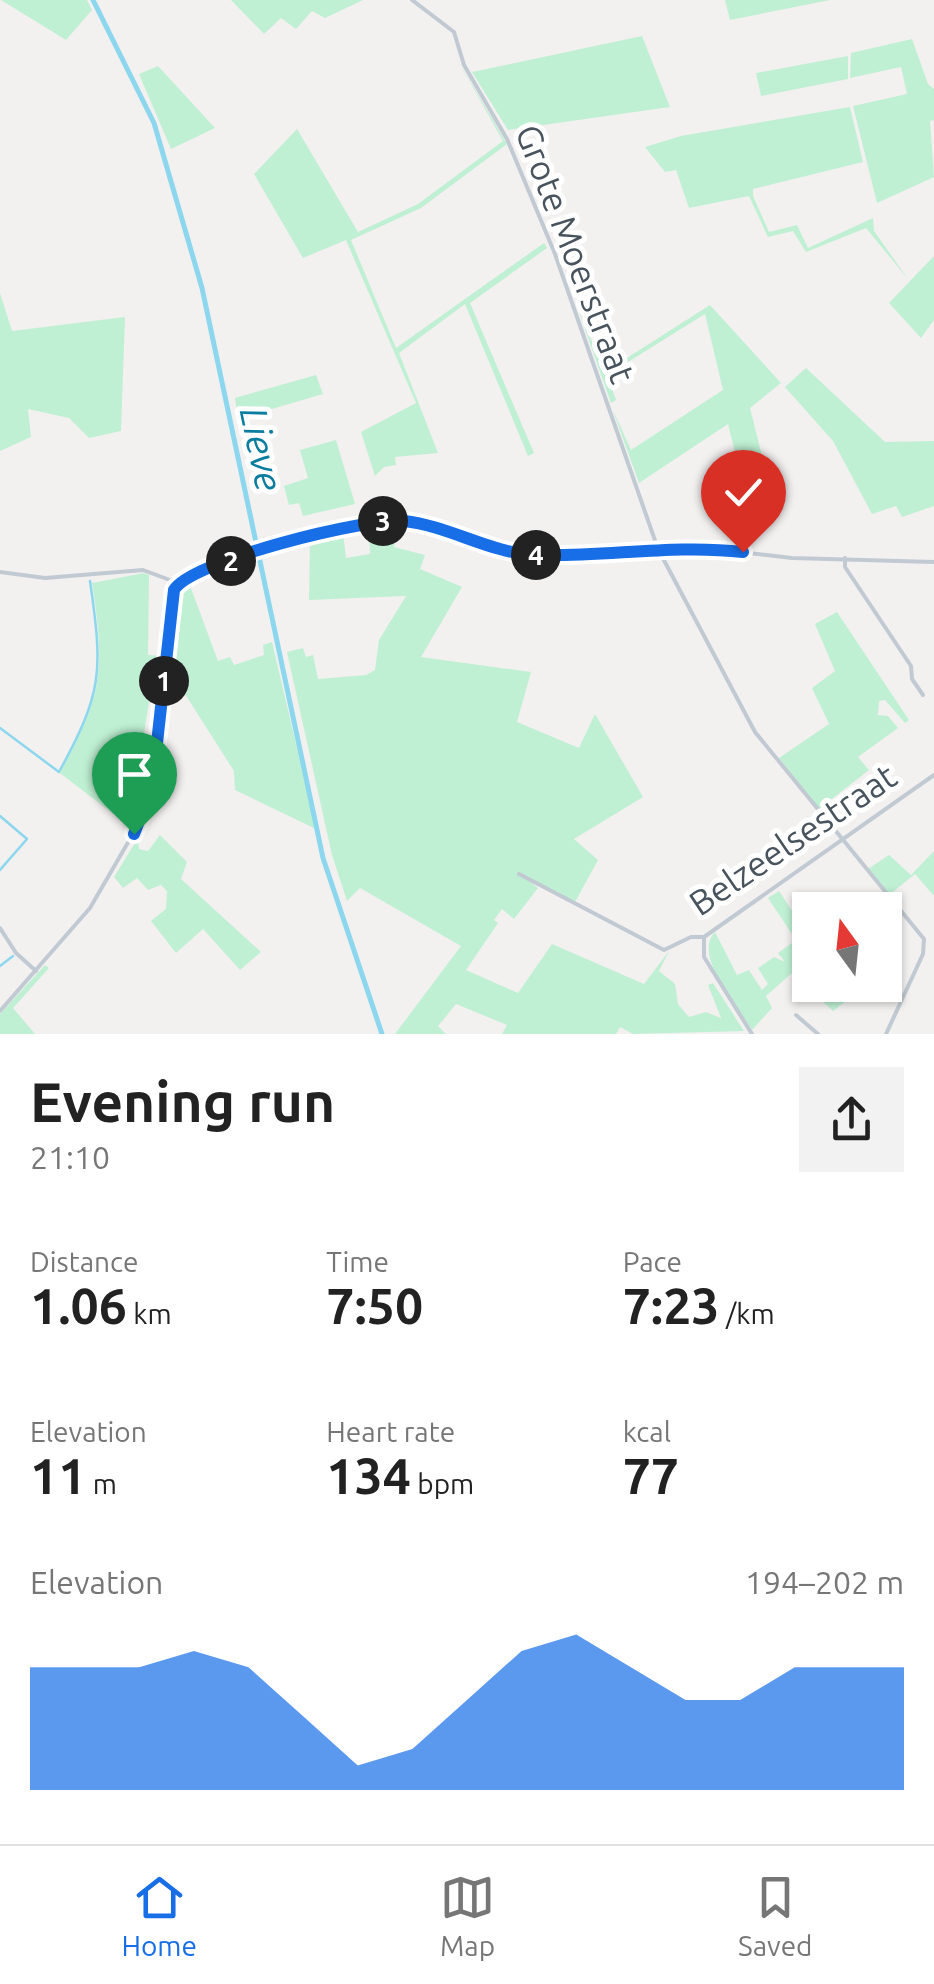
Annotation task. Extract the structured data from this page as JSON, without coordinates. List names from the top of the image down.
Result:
{
  "streets": {
    "street": ["Grote Moerstraat", "Belzeelsestraat"]
  },
  "crossings": [
    ["Grote Moerstraat", "Belzeelsestraat"]
  ],
  "water": ["Lieve"],
  "north": "top",
  "page": {
    "pins": [
      "3",
      "4",
      "2",
      "1"
    ],
    "heading": ["Evening run", "21:10"],
    "stats": [
      ["Distance", "1.06 km"],
      ["Time", "7:50"],
      ["Pace", "7:23 /km"],
      ["Elevation", "11 m"],
      ["Heart rate", "134 bpm"],
      ["kcal", "77"]
    ],
    "chart": ["Elevation", "194–202 m"],
    "tabs": ["Home", "Map", "Saved"]
  }
}
